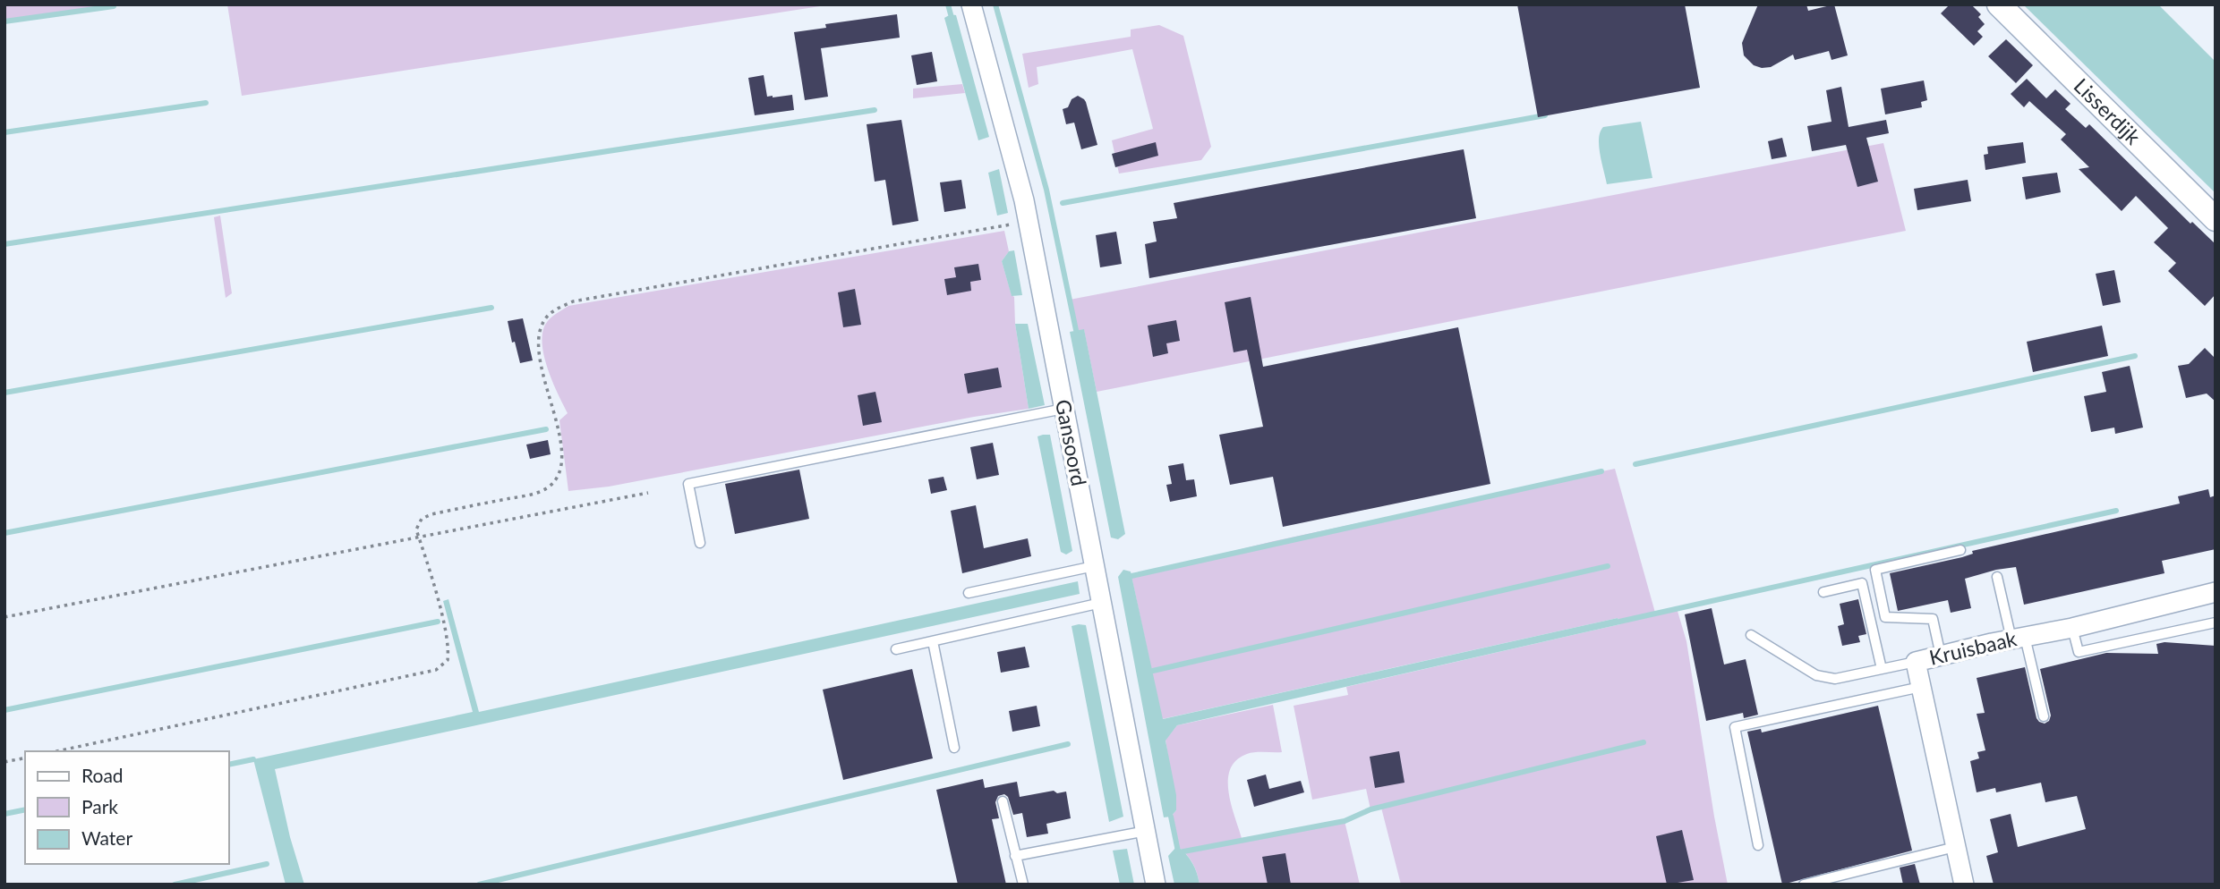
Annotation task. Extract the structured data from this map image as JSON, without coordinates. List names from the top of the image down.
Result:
{
  "streets": {
    "street": ["Lisserdijk", "Gansoord", "Kruisbaak"]
  },
  "legend": ["Road", "Park", "Water"]
}
